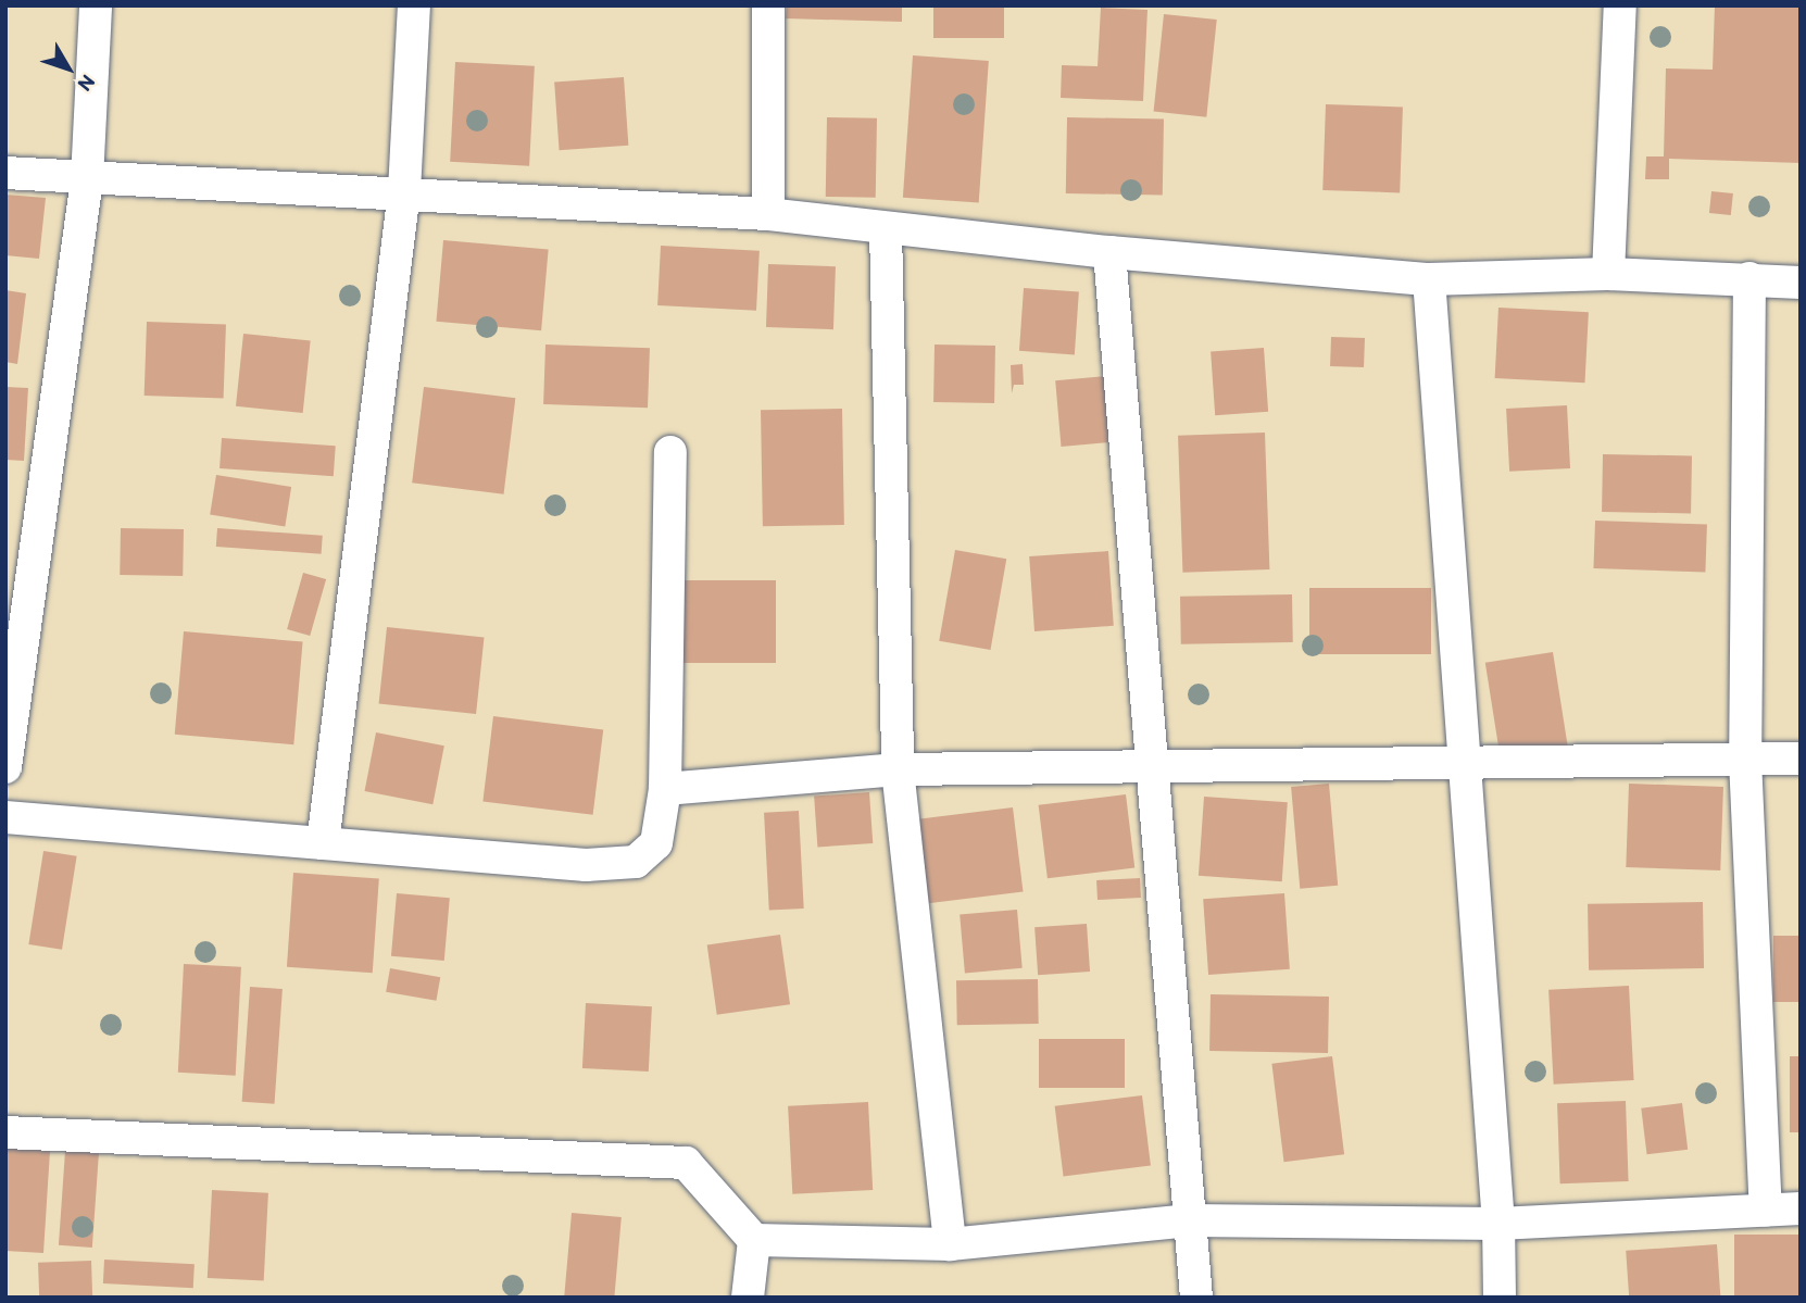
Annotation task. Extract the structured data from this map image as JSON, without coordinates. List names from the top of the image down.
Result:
{
  "north": "bottom right"
}
